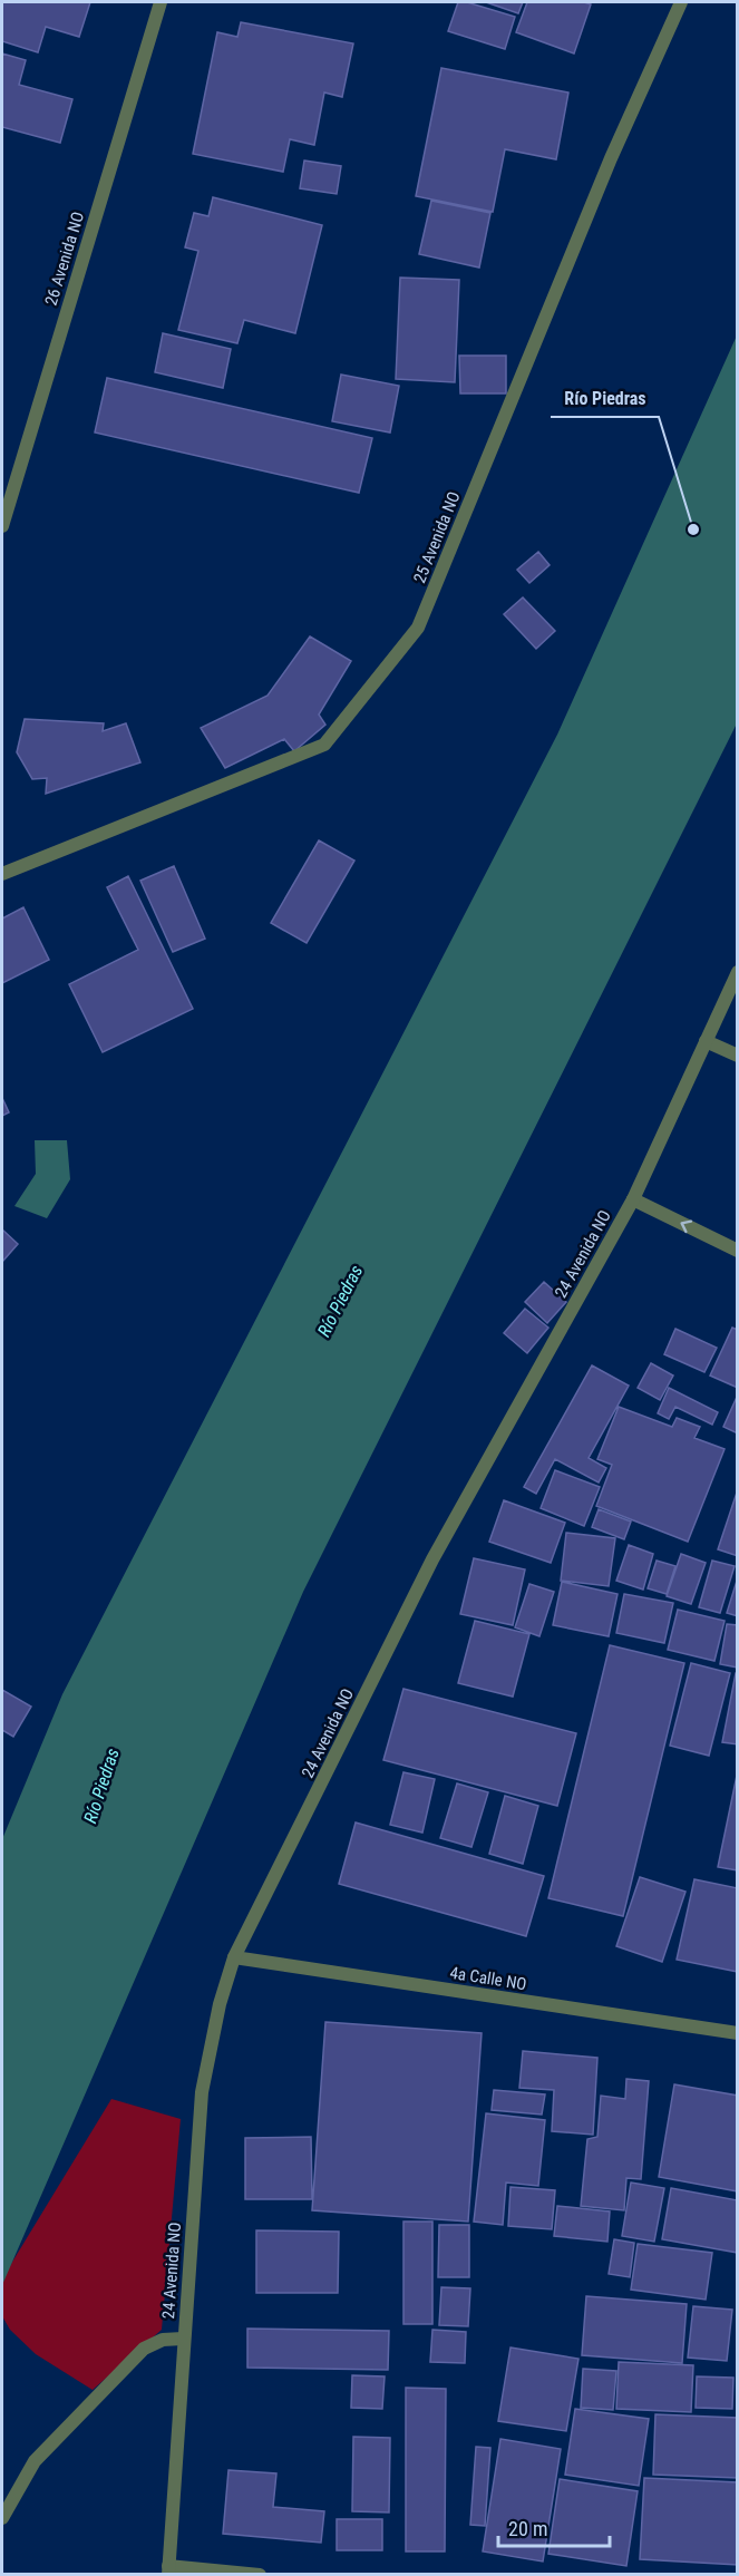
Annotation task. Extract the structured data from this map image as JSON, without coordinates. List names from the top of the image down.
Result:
{
  "streets": {
    "street": [
      "26 Avenida NO",
      "25 Avenida NO",
      "24 Avenida NO",
      "4a Calle NO"
    ]
  },
  "crossings": [
    ["24 Avenida NO", "4a Calle NO"]
  ],
  "water": ["Río Piedras"],
  "places": ["Río Piedras"],
  "scale_bar": "20 m"
}
